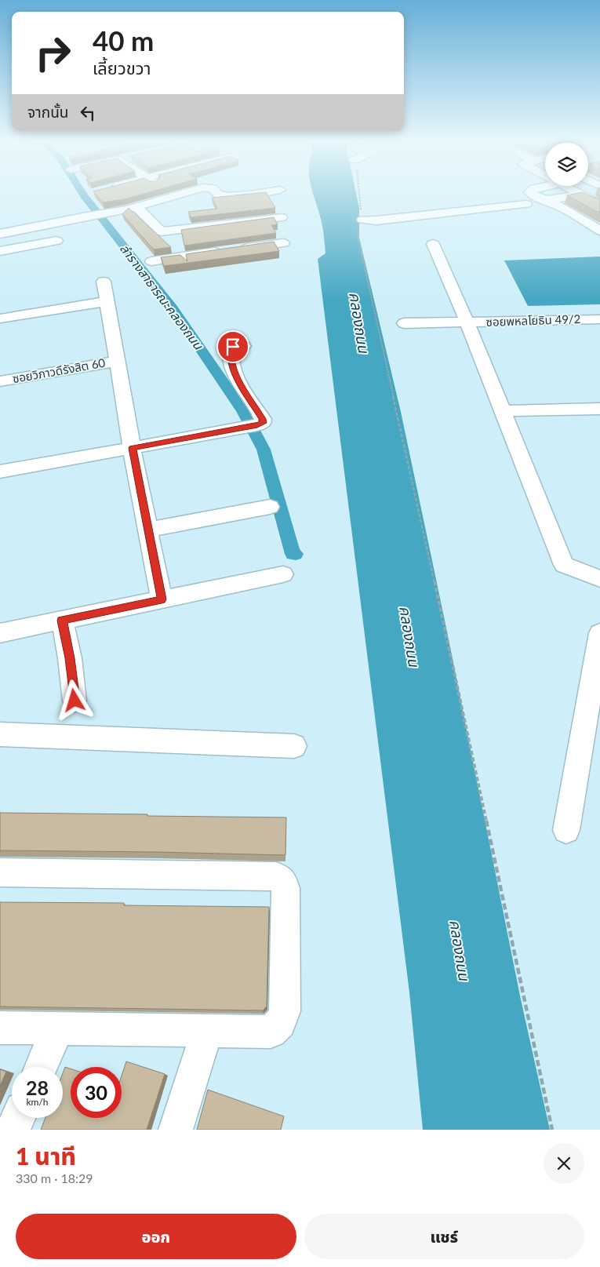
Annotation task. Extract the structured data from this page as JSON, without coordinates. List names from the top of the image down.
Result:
{
  "streets": {
    "street": ["ซอยพหลโยธิน 49/2", "ซอยวิภาวดีรังสิต 60"]
  },
  "water": ["ลำรางสาธารณะคลองถนน", "คลองถนน"],
  "page": {
    "turn": ["40 m", "เลี้ยวขวา"],
    "then": "จากนั้น",
    "speed": "28 km/h",
    "limit": "30",
    "heading": ["1 นาที", "330 m · 18:29"],
    "buttons": ["ออก", "แชร์"]
  }
}
